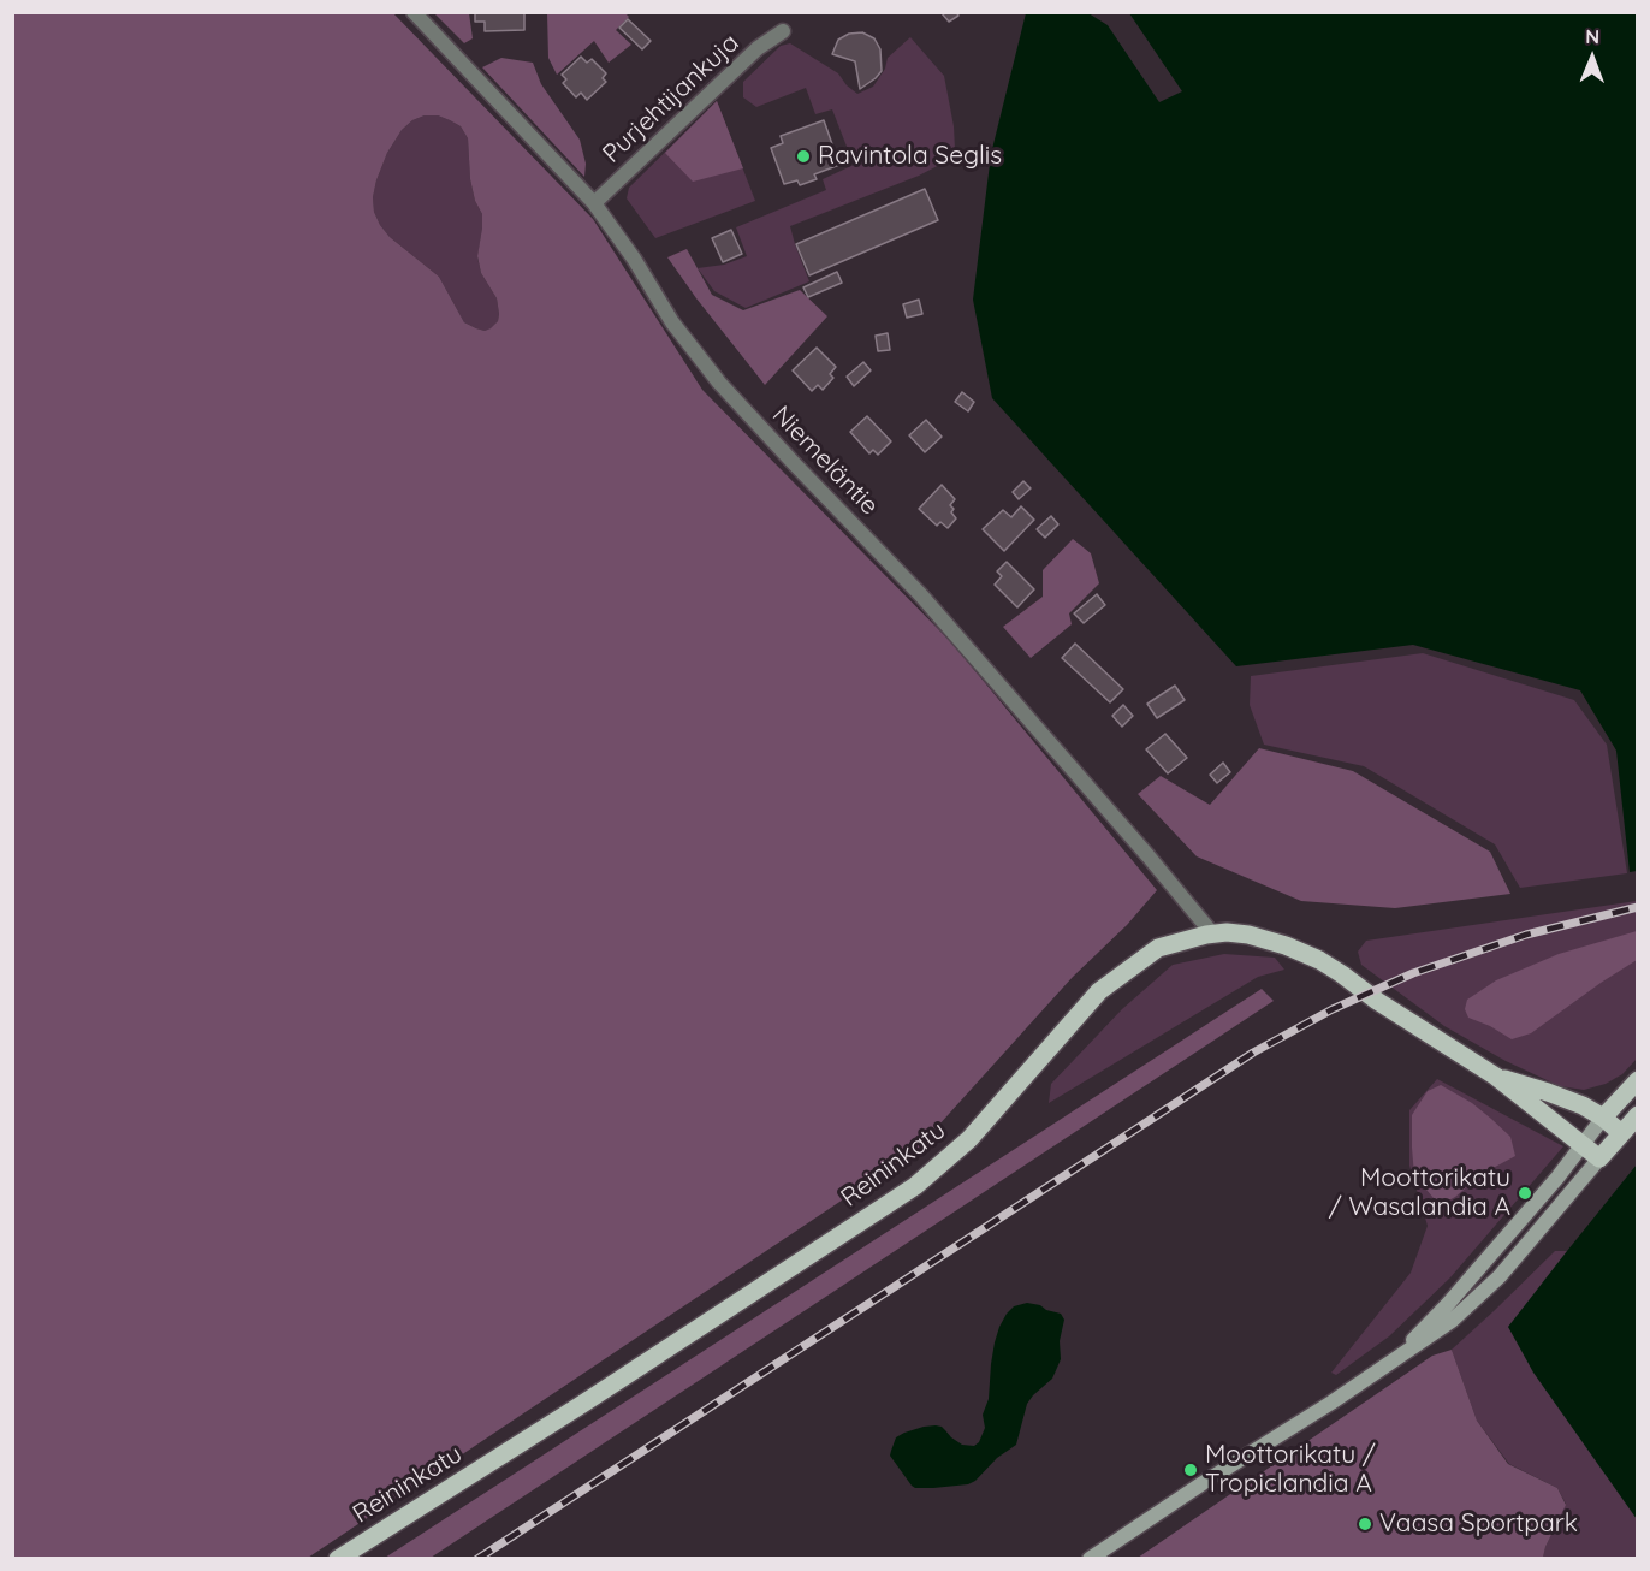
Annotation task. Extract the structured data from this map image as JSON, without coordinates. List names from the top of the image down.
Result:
{
  "streets": {
    "main road": ["Reininkatu"],
    "street": ["Purjehtijankuja", "Niemeläntie"]
  },
  "crossings": [
    ["Purjehtijankuja", "Niemeläntie"],
    ["Niemeläntie", "Reininkatu"]
  ],
  "places": [
    "Ravintola Seglis",
    "Moottorikatu / Wasalandia A",
    "Moottorikatu / Tropiclandia A",
    "Vaasa Sportpark"
  ],
  "north": "top"
}
